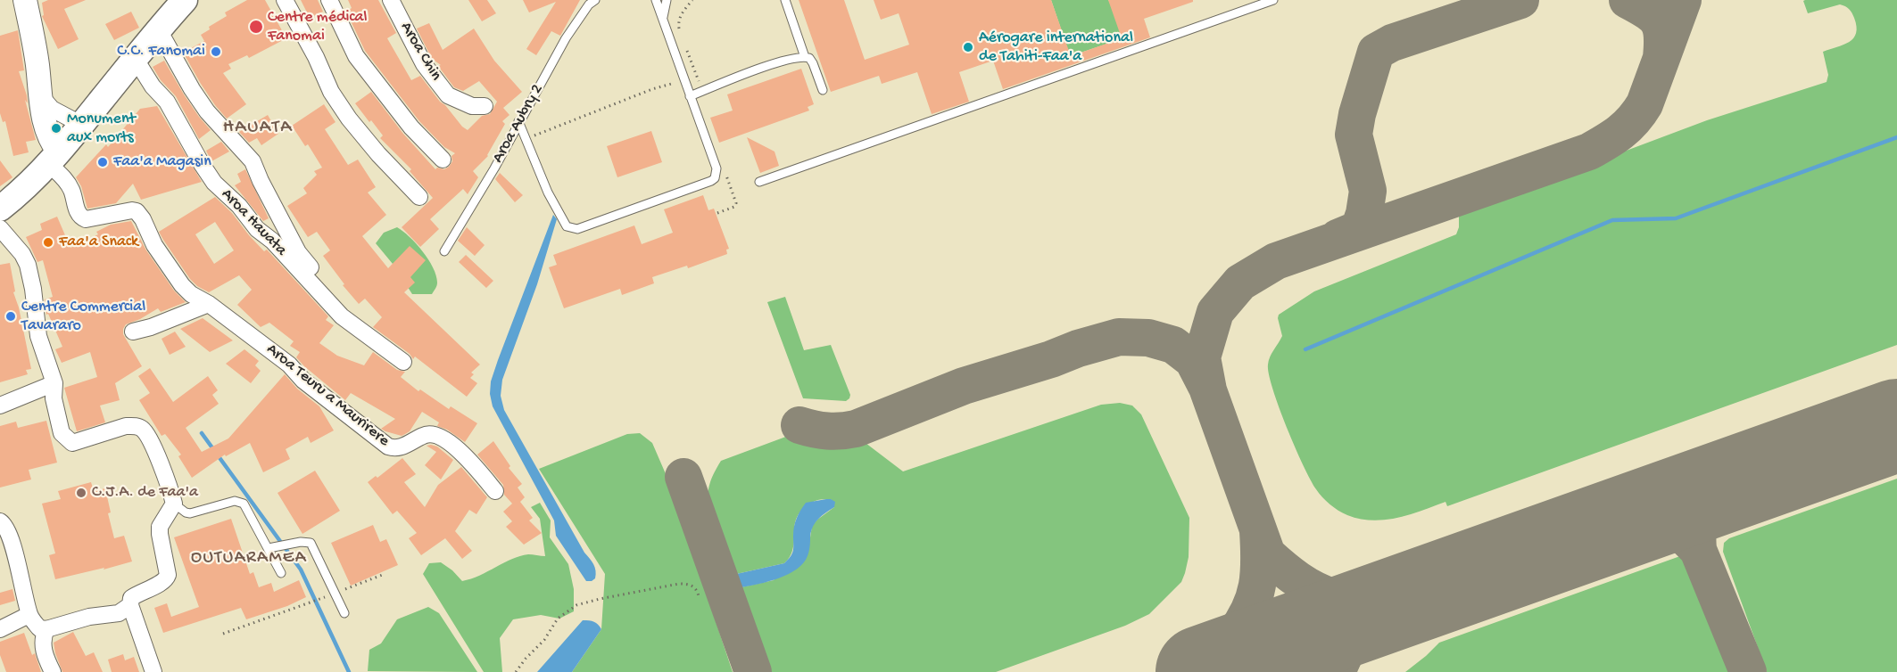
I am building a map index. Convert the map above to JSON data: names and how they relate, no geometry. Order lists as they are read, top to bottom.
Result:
{
  "streets": {
    "street": ["Aroa Chin", "Aroa Hauata", "Aroa Teuru a Maurirere"],
    "lane": ["Aroa Aubry 2"]
  },
  "districts": ["HAUATA", "OUTUARAMEA"],
  "places": [
    "Centre médical Fanomai",
    "Aérogare international de Tahiti-Faa'a",
    "C.C. Fanomai",
    "Monument aux morts",
    "Faa'a Magasin",
    "Faa'a Snack",
    "Centre Commercial Tavararo",
    "C.J.A. de Faa'a"
  ]
}
